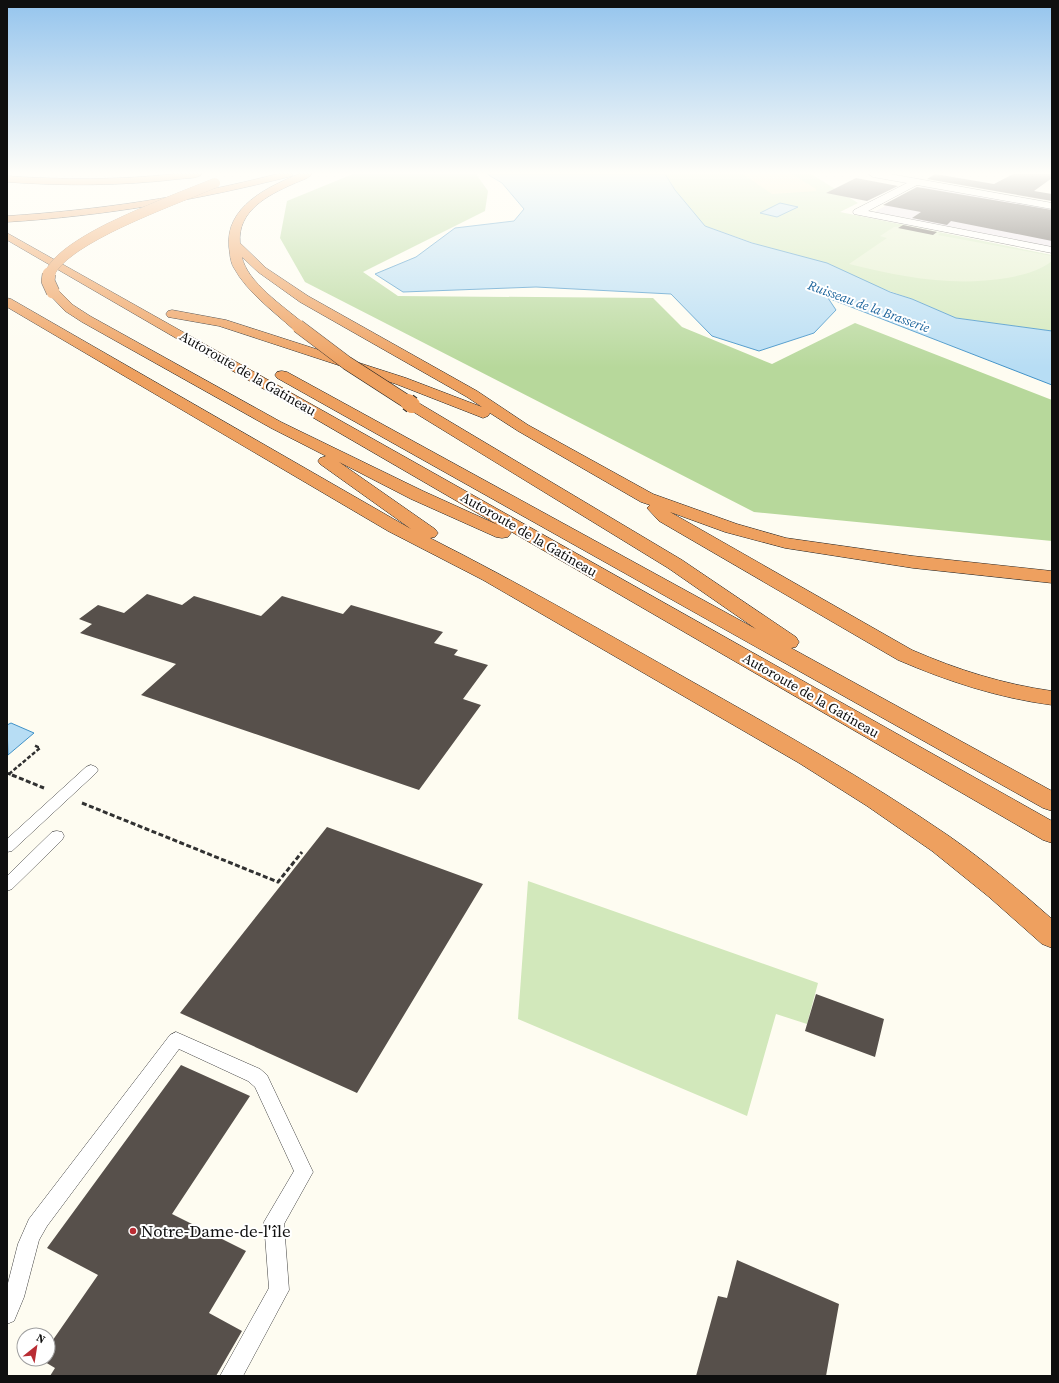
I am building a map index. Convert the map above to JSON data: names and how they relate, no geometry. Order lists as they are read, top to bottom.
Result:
{
  "streets": {
    "highway": ["Autoroute de la Gatineau"]
  },
  "water": ["Ruisseau de la Brasserie"],
  "places": ["Notre-Dame-de-l'île"],
  "north": "top right"
}
